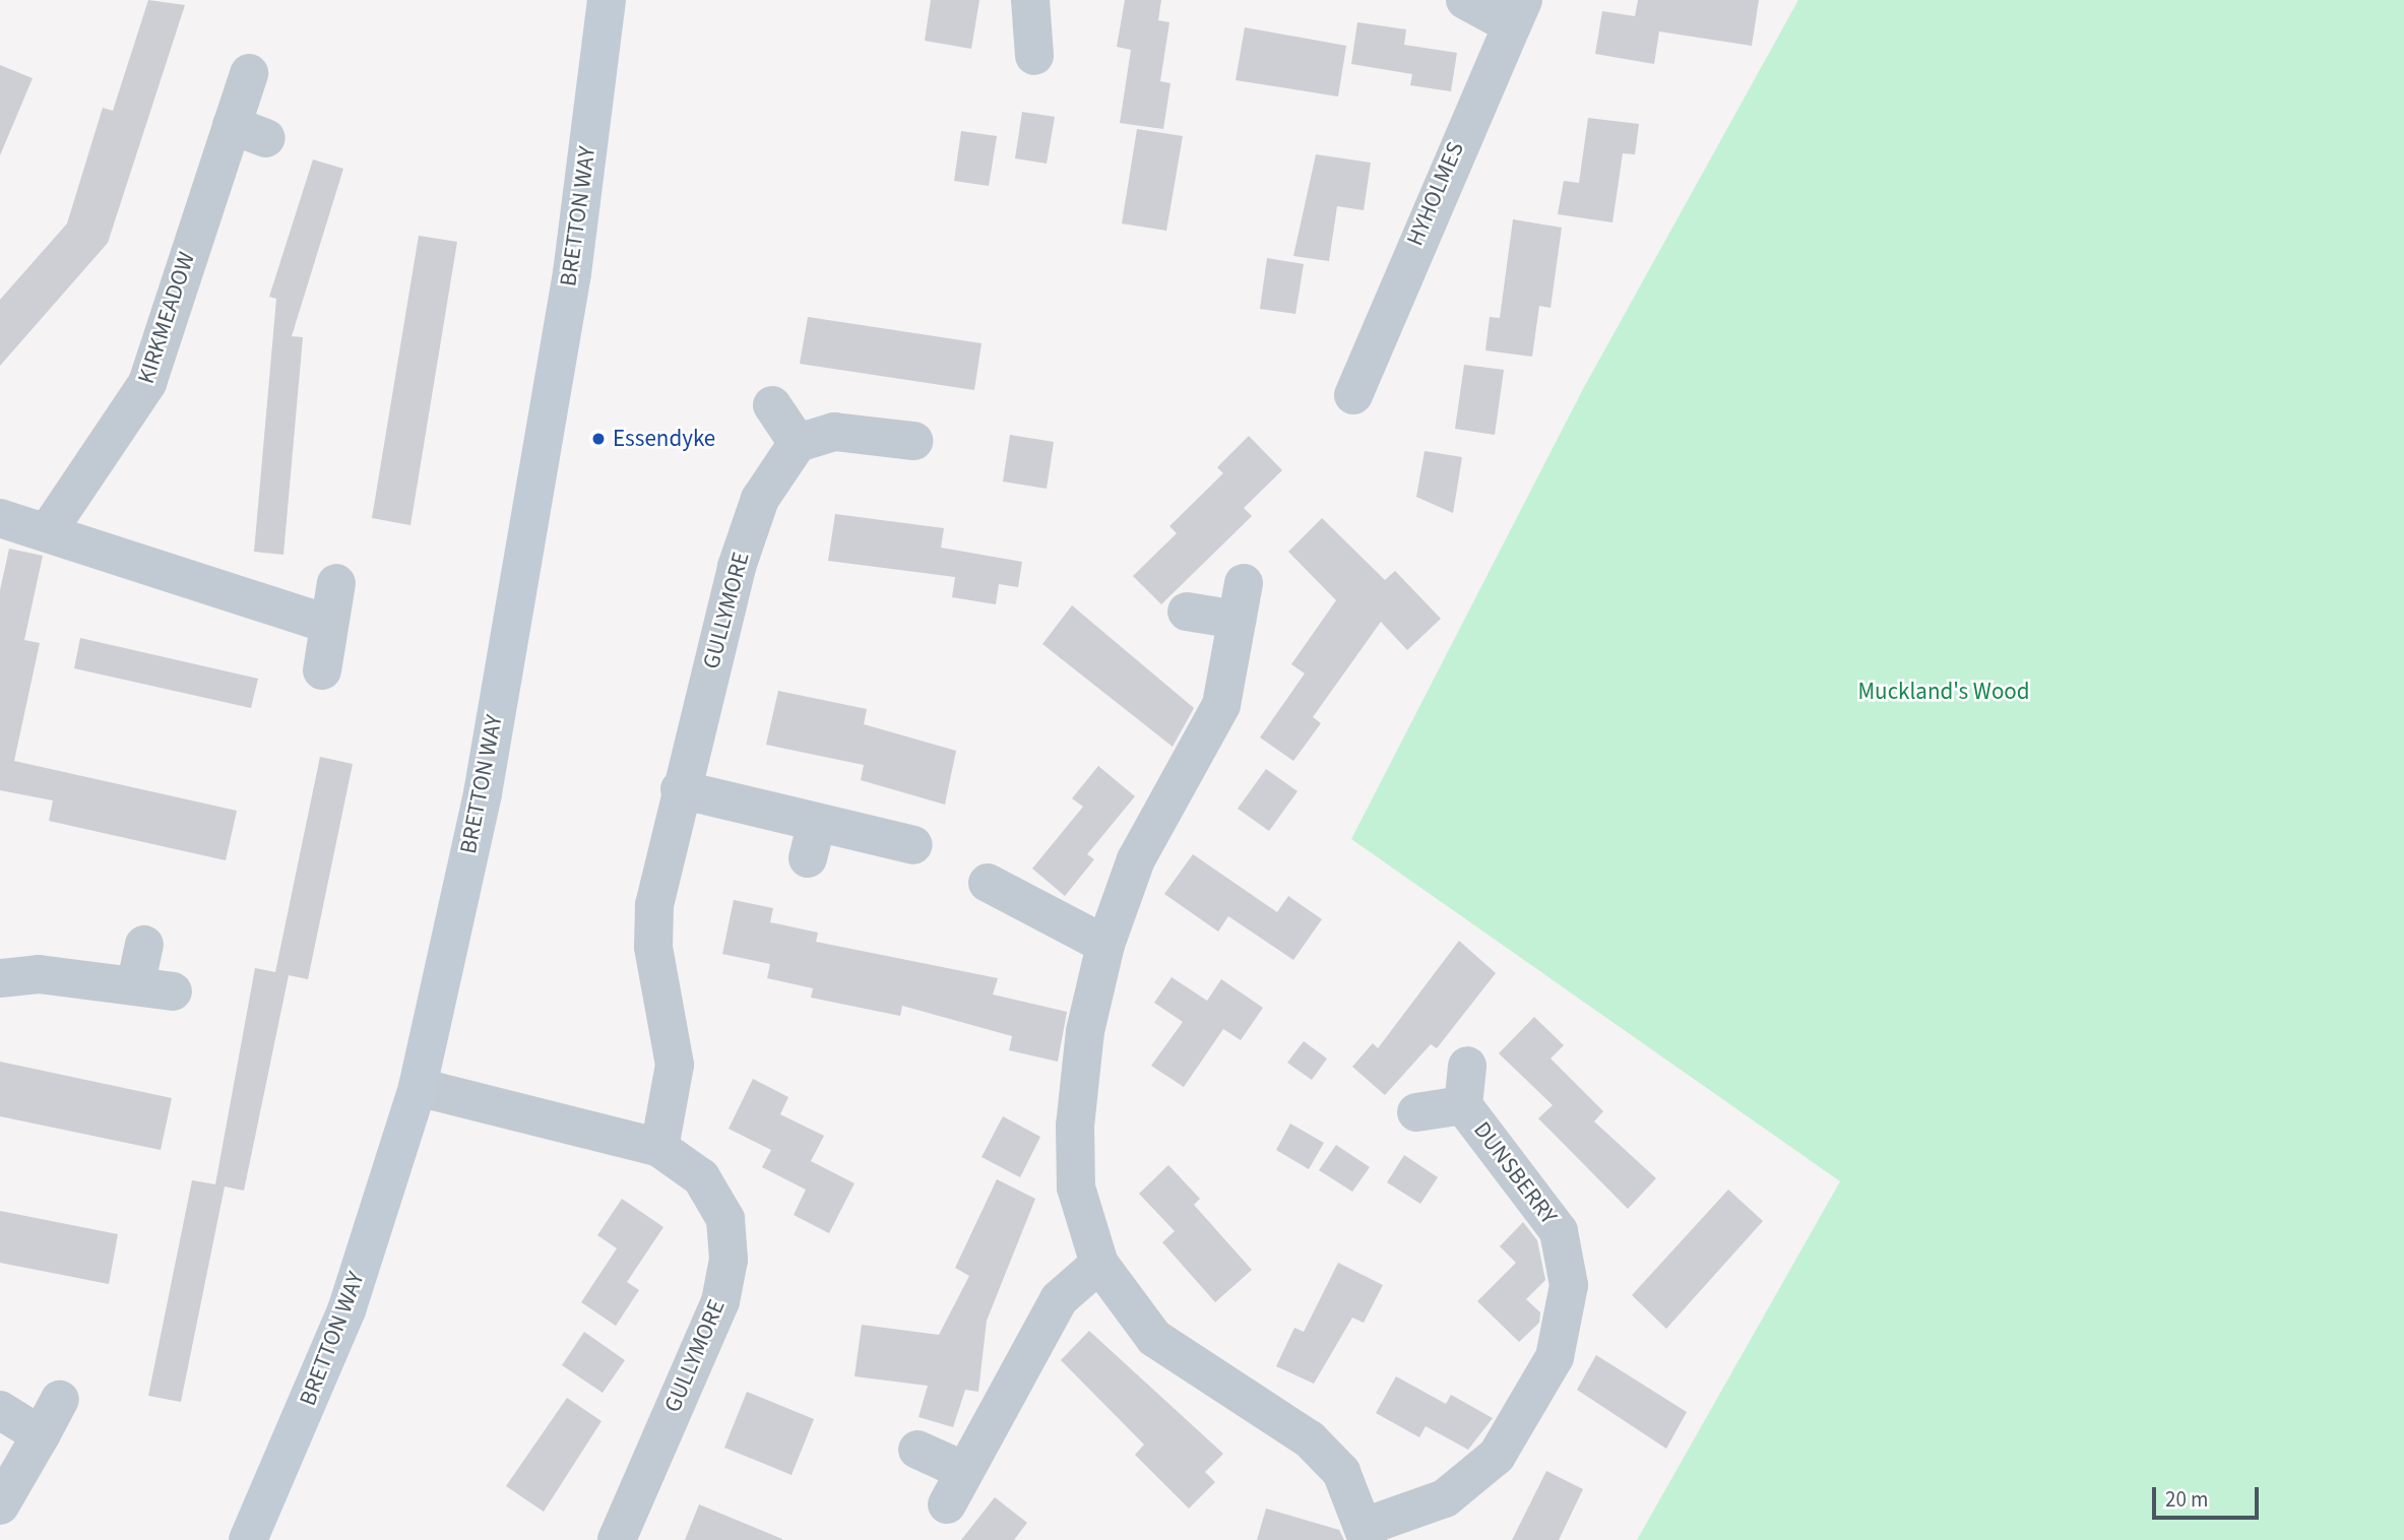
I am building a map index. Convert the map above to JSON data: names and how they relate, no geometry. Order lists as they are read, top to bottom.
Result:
{
  "streets": {
    "street": [
      "HYHOLMES",
      "BRETTON WAY",
      "KIRKMEADOW",
      "GULLYMORE",
      "DUNSBERRY"
    ]
  },
  "crossings": [
    ["BRETTON WAY", "GULLYMORE"]
  ],
  "parks": ["Muckland's Wood"],
  "places": ["Essendyke"],
  "scale_bar": "20 m"
}
